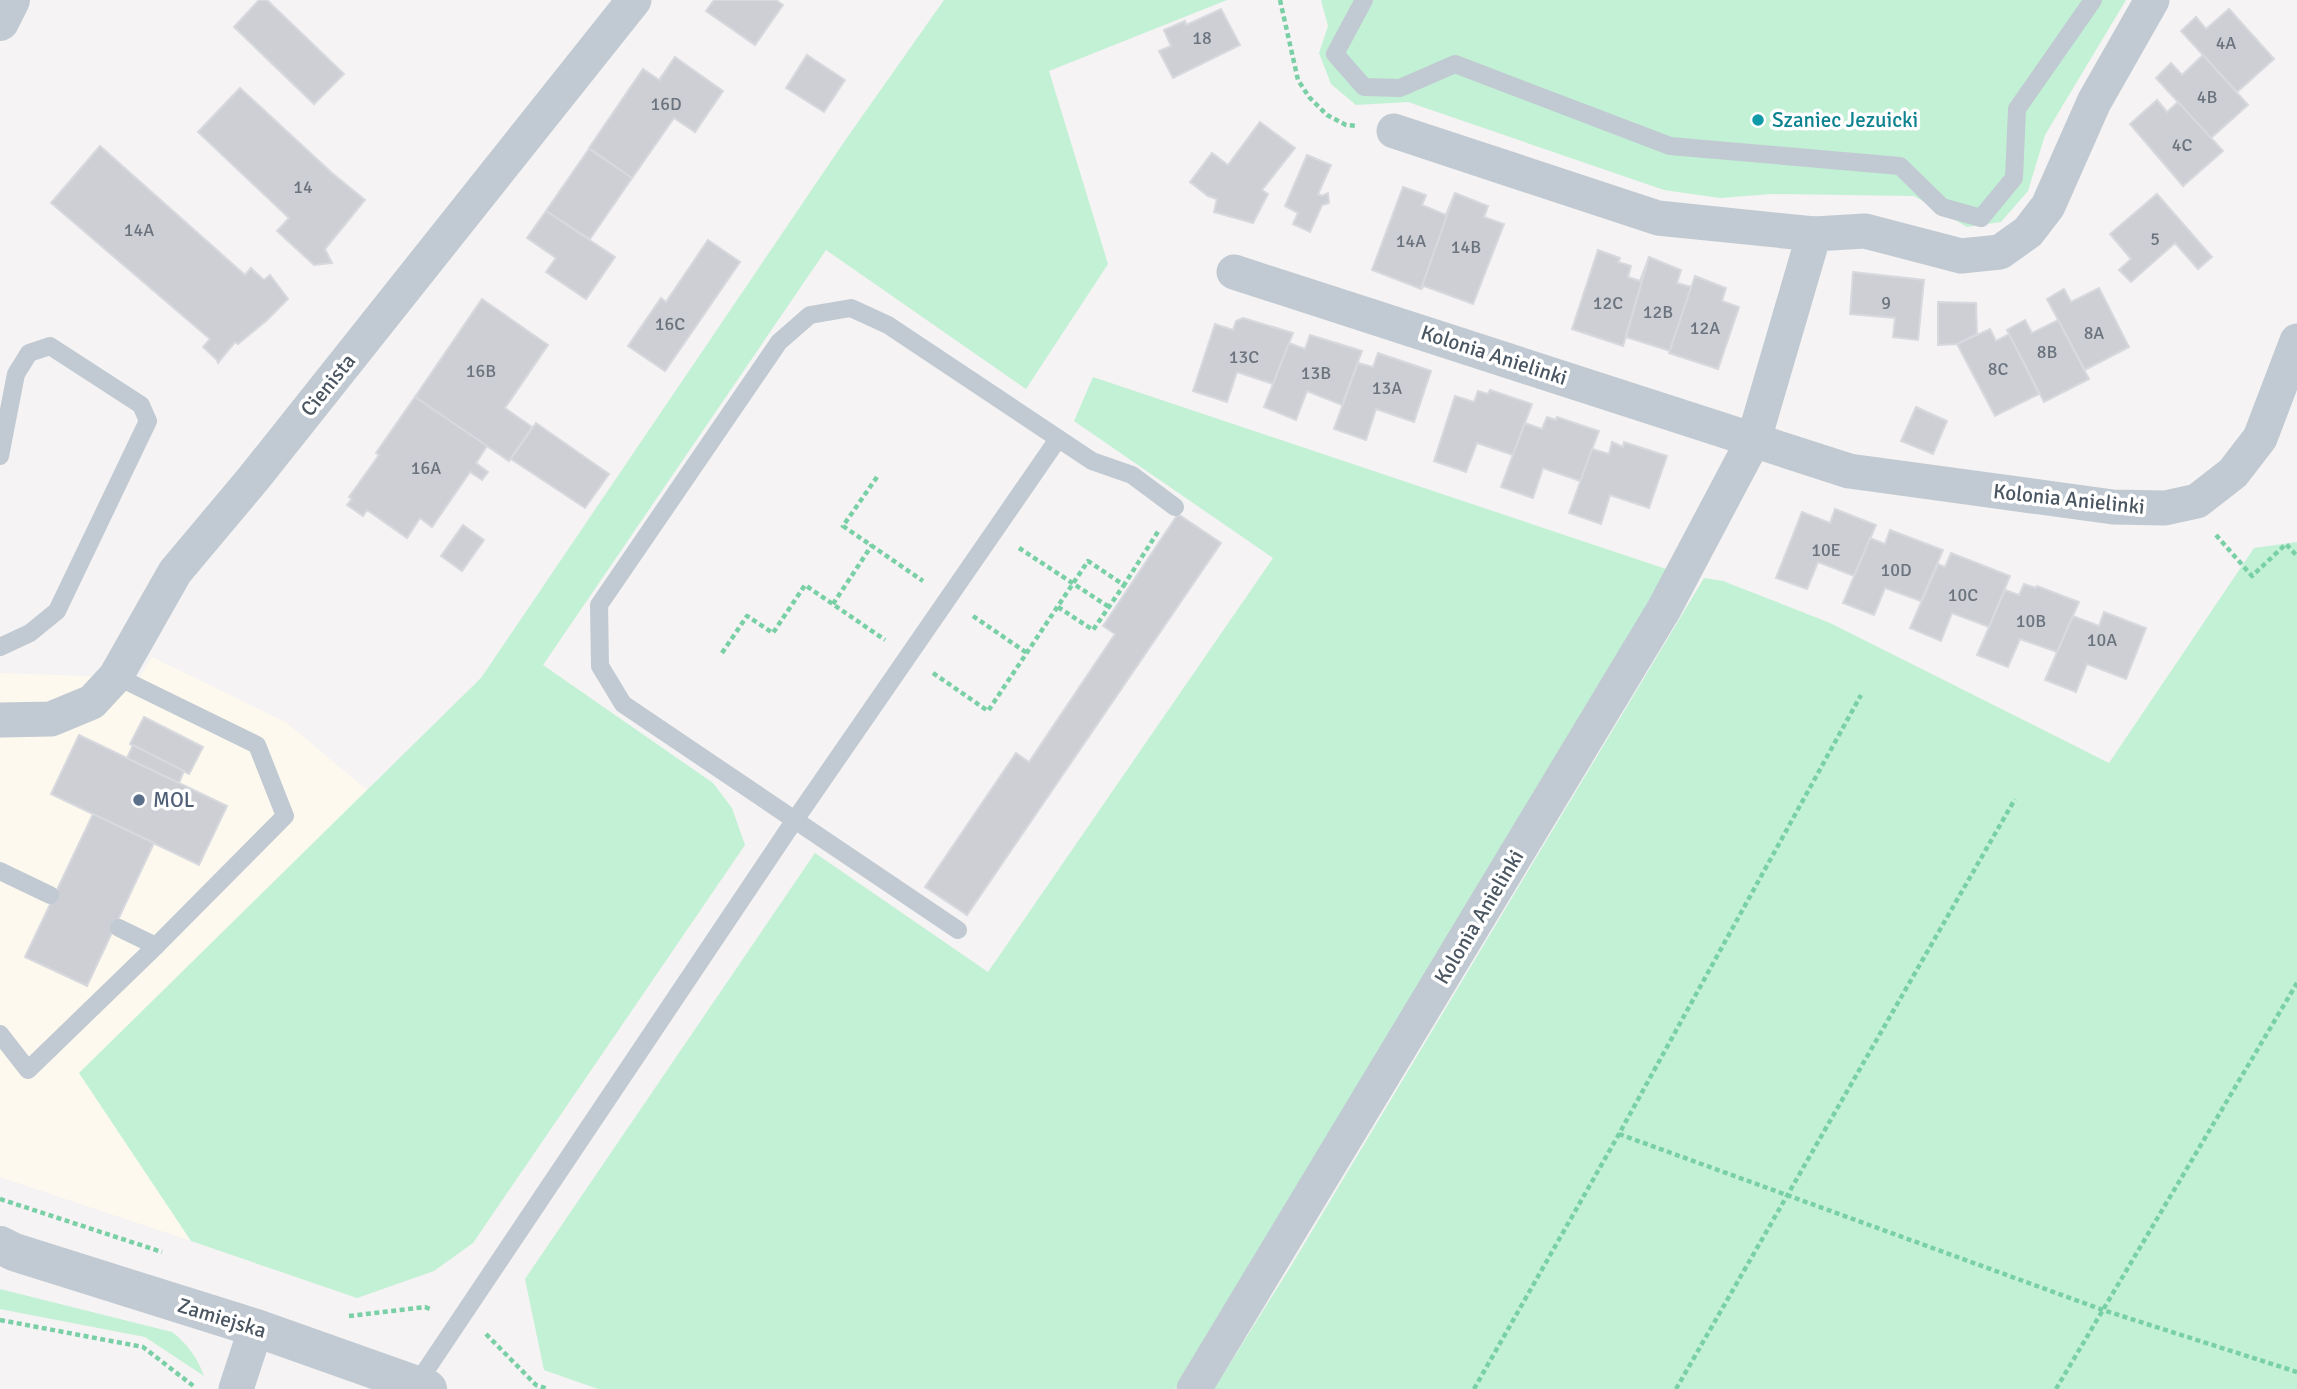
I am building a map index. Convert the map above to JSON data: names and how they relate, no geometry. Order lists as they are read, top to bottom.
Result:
{
  "streets": {
    "street": ["Kolonia Anielinki", "Cienista", "Zamiejska"]
  },
  "places": ["Szaniec Jezuicki", "MOL"],
  "house_numbers": [
    "18",
    "4A",
    "4B",
    "16D",
    "4C",
    "14",
    "14A",
    "5",
    "14A",
    "14B",
    "12C",
    "9",
    "12B",
    "16C",
    "12A",
    "8A",
    "8B",
    "13C",
    "8C",
    "16B",
    "13B",
    "13A",
    "16A",
    "10E",
    "10D",
    "10C",
    "10B",
    "10A"
  ]
}
